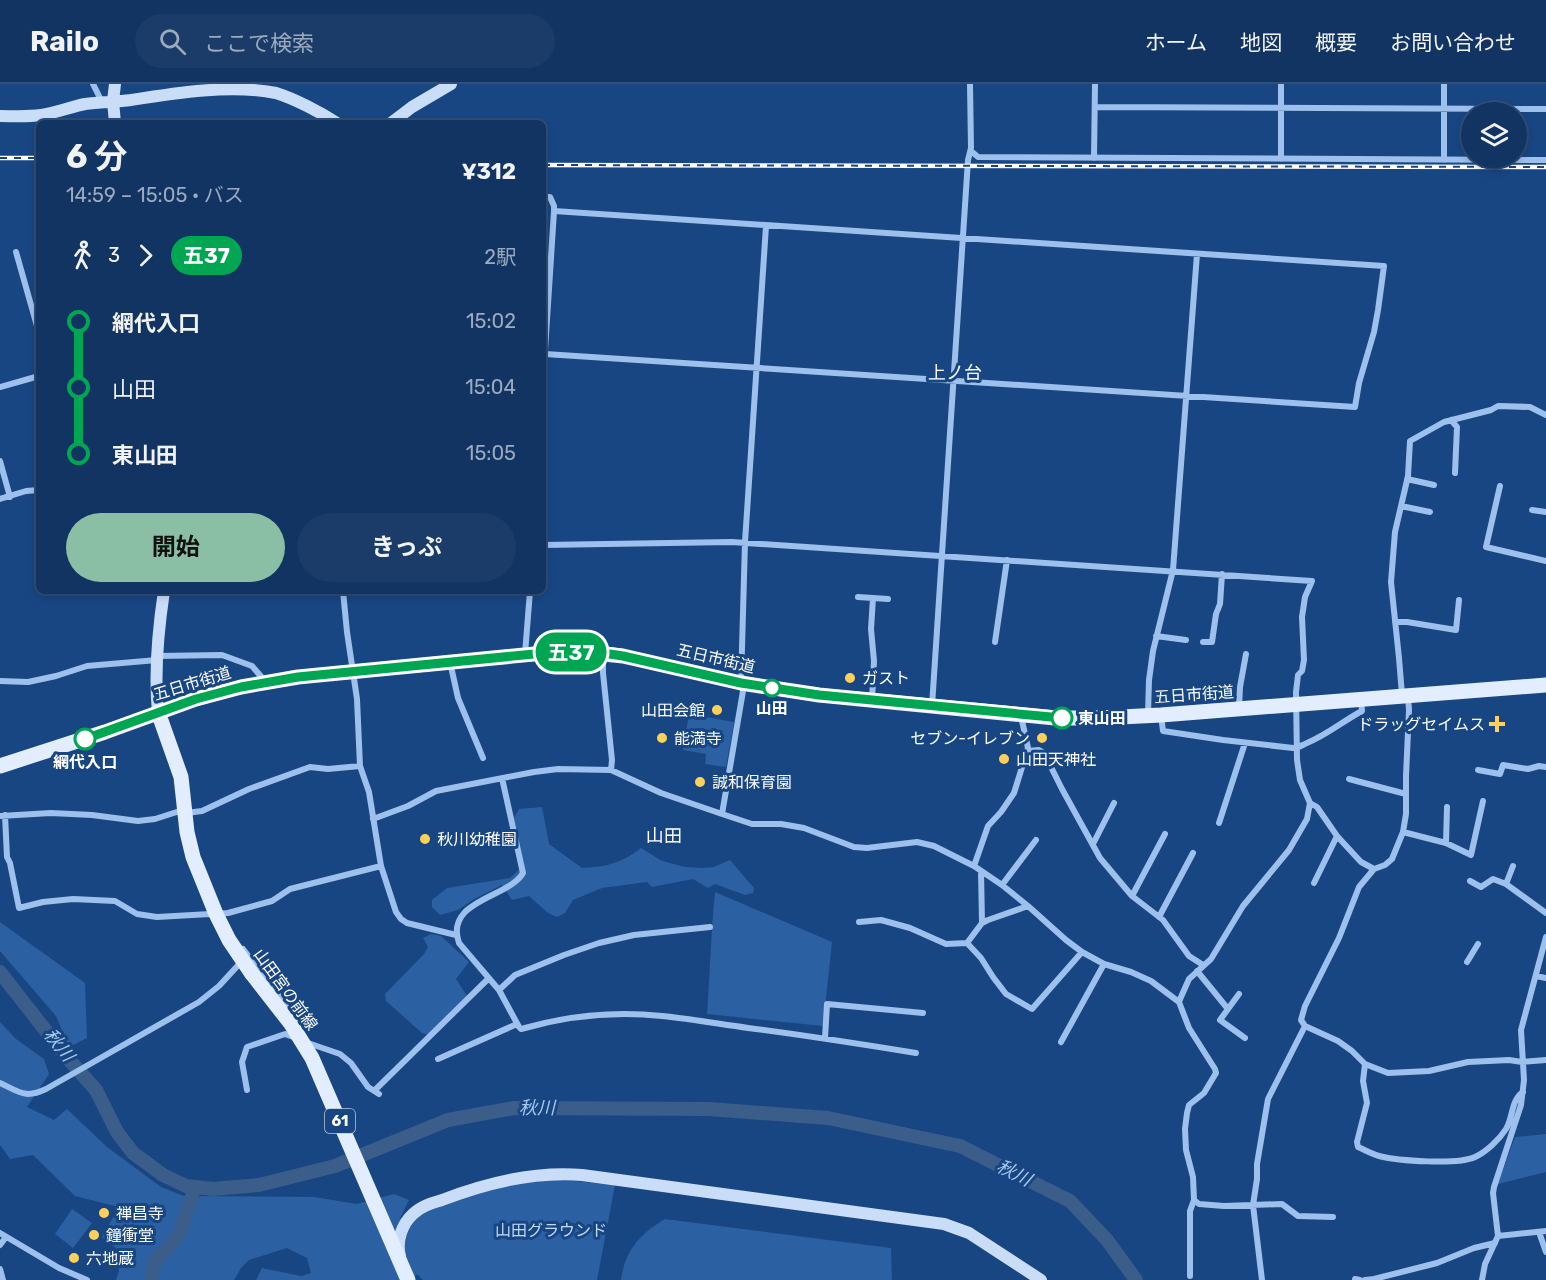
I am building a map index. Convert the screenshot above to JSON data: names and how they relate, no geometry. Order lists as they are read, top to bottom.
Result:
{
  "streets": {
    "main road": ["五日市街道", "山田宮の前線", "61"]
  },
  "crossings": [
    ["五日市街道", "山田宮の前線"]
  ],
  "districts": ["上ノ台", "山田"],
  "water": ["秋川"],
  "parks": ["山田グラウンド"],
  "places": {
    "other": [
      "ガスト",
      "山田",
      "山田会館",
      "東山田",
      "能満寺",
      "セブン-イレブン",
      "網代入口",
      "山田天神社",
      "誠和保育園",
      "秋川幼稚園",
      "禅昌寺",
      "鐘衝堂",
      "六地蔵"
    ],
    "health": ["ドラッグセイムス"]
  },
  "lines": ["bus line 五37"],
  "page": {
    "header": "Railo",
    "search": "ここで検索",
    "nav": [
      "ホーム",
      "地図",
      "概要",
      "お問い合わせ"
    ],
    "on_map": "五37",
    "heading": ["6 分", "14:59 – 15:05 · バス", "¥312"],
    "legs": ["3", "五37", "2駅"],
    "list": [
      {
        "name": "網代入口",
        "value": "15:02"
      },
      {
        "name": "山田",
        "value": "15:04"
      },
      {
        "name": "東山田",
        "value": "15:05"
      }
    ],
    "buttons": ["開始", "きっぷ"]
  }
}
